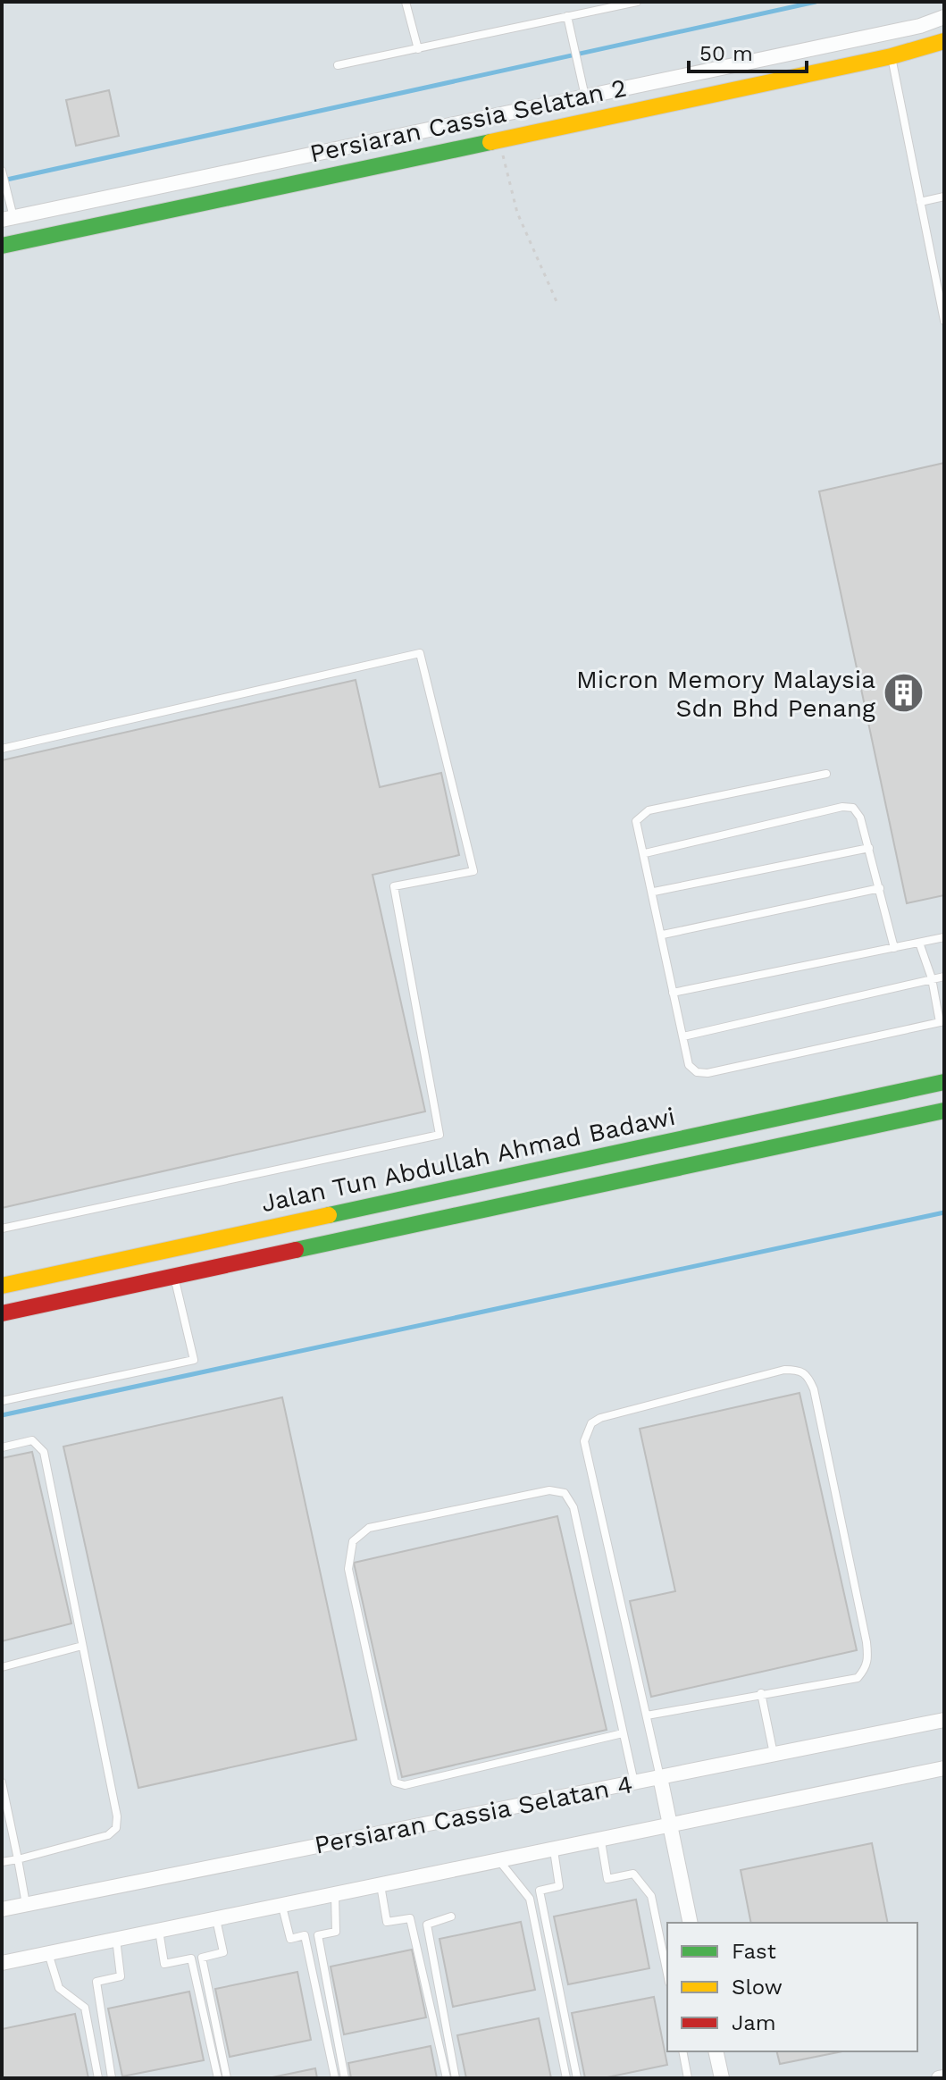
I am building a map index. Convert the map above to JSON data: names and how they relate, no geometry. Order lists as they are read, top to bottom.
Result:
{
  "streets": {
    "main road": ["Persiaran Cassia Selatan 2", "Jalan Tun Abdullah Ahmad Badawi"],
    "street": ["Persiaran Cassia Selatan 4"]
  },
  "places": {
    "building": ["Micron Memory Malaysia Sdn Bhd Penang"]
  },
  "legend": ["Fast", "Slow", "Jam"],
  "scale_bar": "50 m"
}
